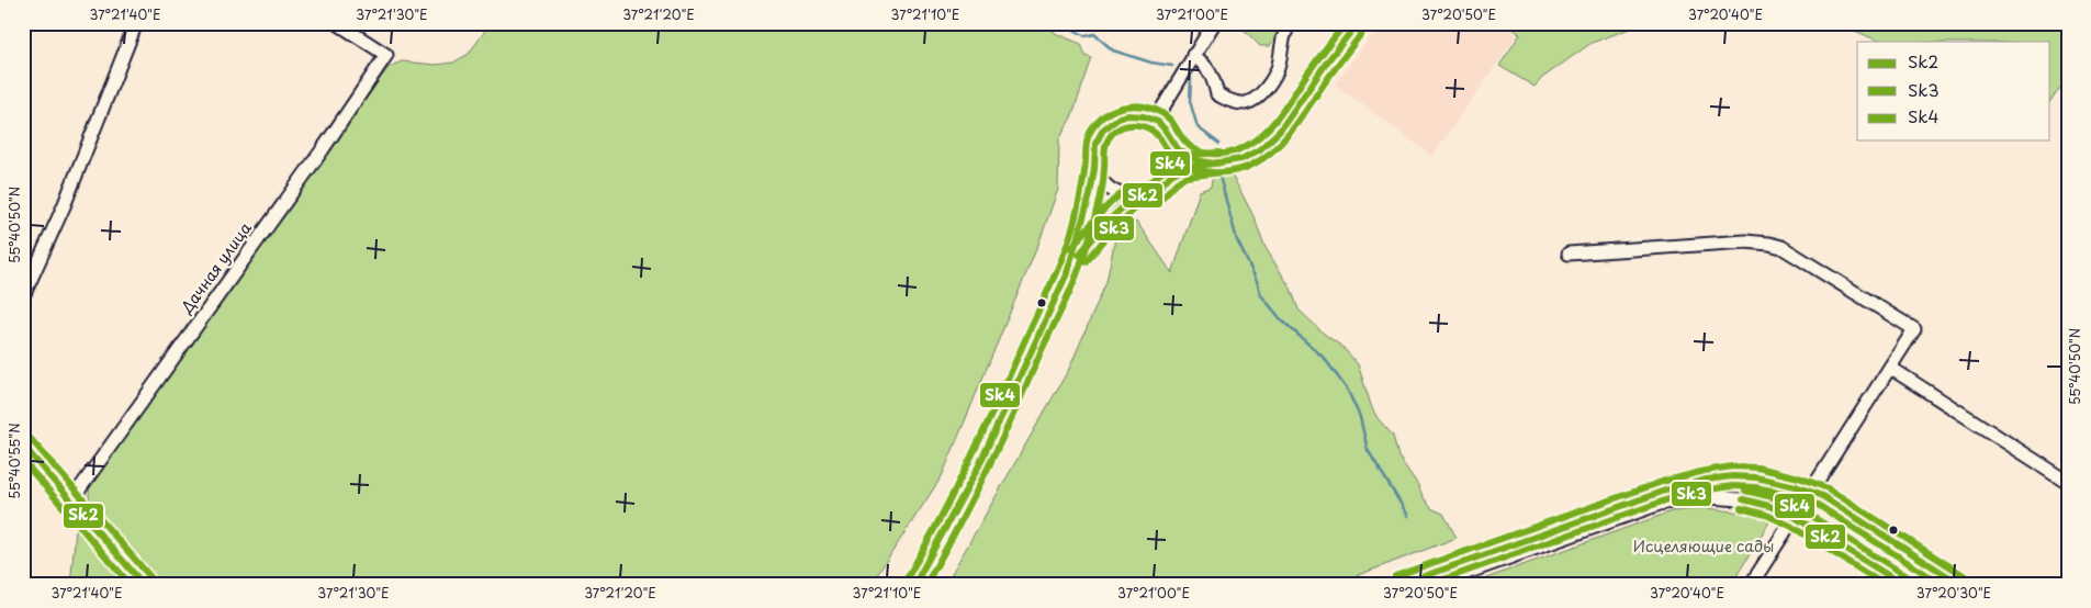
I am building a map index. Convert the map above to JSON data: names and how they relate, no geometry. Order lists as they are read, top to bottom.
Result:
{
  "streets": {
    "street": ["Дачная улица"]
  },
  "parks": ["Исцеляющие сады"],
  "lines": ["transit line Sk2", "transit line Sk4", "transit line Sk3"],
  "legend": ["Sk2", "Sk3", "Sk4"],
  "coordinates": [
    "37°21'40\"E",
    "37°21'30\"E",
    "37°21'20\"E",
    "37°21'10\"E",
    "37°21'00\"E",
    "37°20'50\"E",
    "37°20'40\"E",
    "55°40'50\"N",
    "55°40'55\"N",
    "37°20'30\"E"
  ]
}
